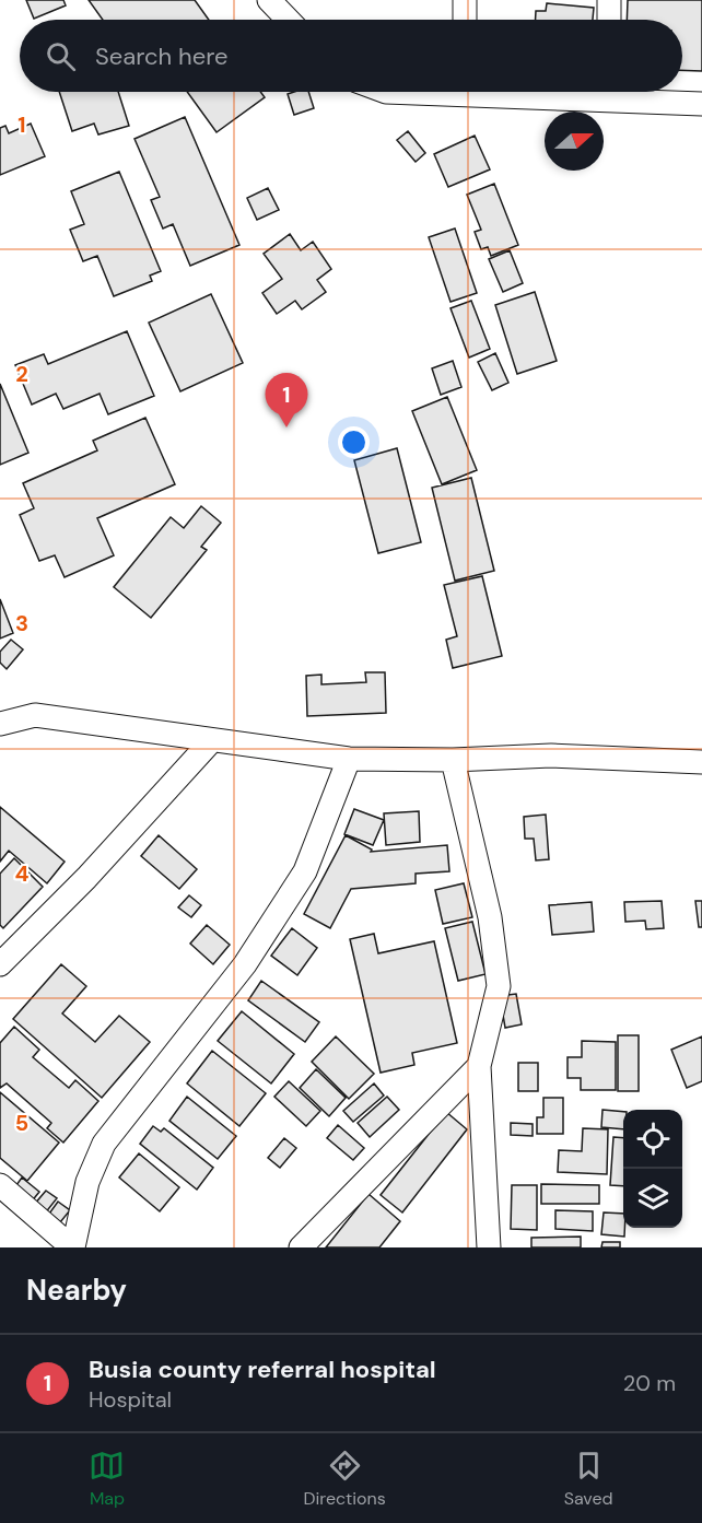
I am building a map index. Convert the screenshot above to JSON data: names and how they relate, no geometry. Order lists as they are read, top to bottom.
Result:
{
  "north": "right",
  "page": {
    "search": "Search here",
    "pins": "1",
    "heading": "Nearby",
    "list": [
      {
        "mark": "1",
        "name": "Busia county referral hospital",
        "note": "Hospital",
        "value": "20 m"
      }
    ],
    "nav": ["Map", "Directions", "Saved"]
  },
  "grid": {
    "rows": [
      "1",
      "2",
      "3",
      "4",
      "5"
    ]
  }
}
